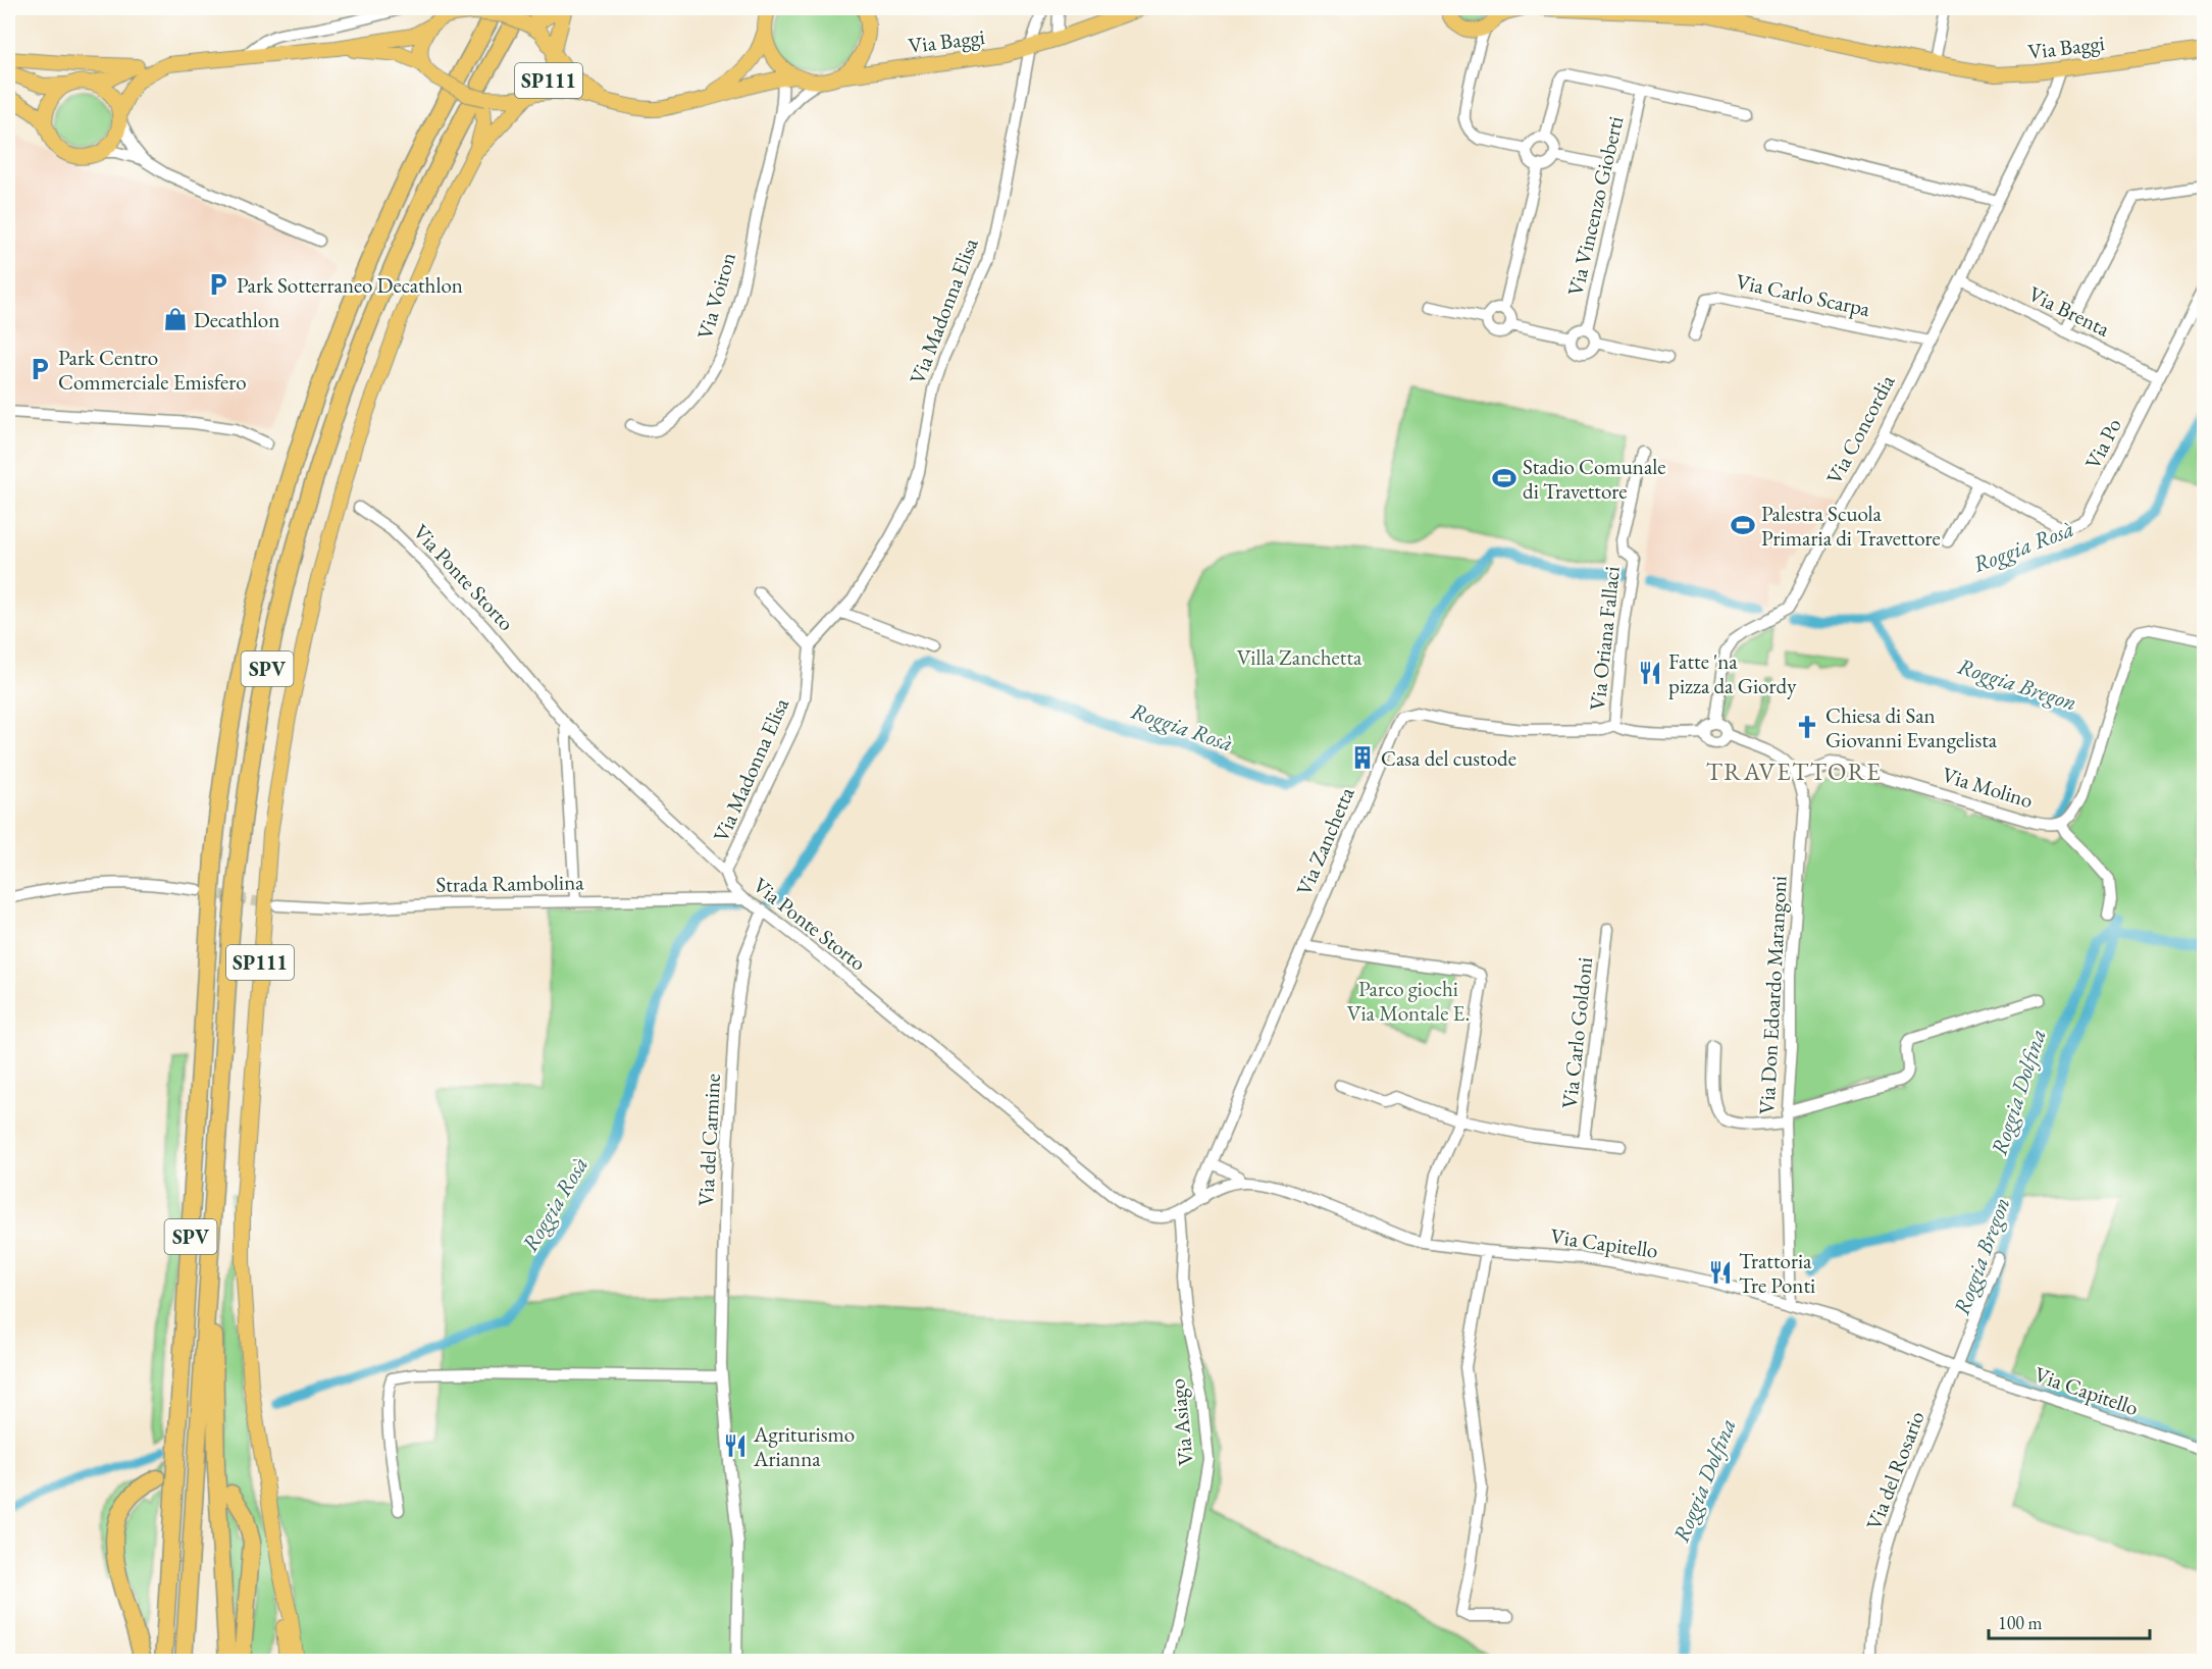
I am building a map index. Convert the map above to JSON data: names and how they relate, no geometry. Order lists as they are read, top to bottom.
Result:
{
  "streets": {
    "highway": ["SPV"],
    "main road": ["Via Baggi", "SP111"],
    "street": [
      "Via Vincenzo Gioberti",
      "Via Carlo Scarpa",
      "Via Voiron",
      "Via Madonna Elisa",
      "Via Brenta",
      "Via Concordia",
      "Via Po",
      "Via Ponte Storto",
      "Via Oriana Fallaci",
      "Via Molino",
      "Via Zanchetta",
      "Strada Rambolina",
      "Via Don Edoardo Marangoni",
      "Via Carlo Goldoni",
      "Via del Carmine",
      "Via Capitello",
      "Via Asiago",
      "Via del Rosario"
    ]
  },
  "crossings": [
    ["Via Baggi", "SP111"],
    ["Via Baggi", "Via Voiron"],
    ["Via Baggi", "Via Madonna Elisa"],
    ["Via Baggi", "Via Concordia"],
    ["SP111", "SPV"],
    ["Via Carlo Scarpa", "Via Concordia"],
    ["Via Madonna Elisa", "Via Ponte Storto"],
    ["Via Brenta", "Via Concordia"],
    ["Via Brenta", "Via Po"],
    ["Via Concordia", "Via Po"],
    ["Via Concordia", "Via Zanchetta"],
    ["Via Ponte Storto", "Via Zanchetta"],
    ["Via Ponte Storto", "Strada Rambolina"],
    ["Via Ponte Storto", "Via del Carmine"],
    ["Via Ponte Storto", "Via Capitello"],
    ["Via Ponte Storto", "Via Asiago"],
    ["Via Oriana Fallaci", "Via Zanchetta"],
    ["Via Molino", "Via Don Edoardo Marangoni"],
    ["Via Zanchetta", "Via Capitello"],
    ["Via Don Edoardo Marangoni", "Via Capitello"],
    ["Via Capitello", "Via del Rosario"]
  ],
  "districts": ["TRAVETTORE"],
  "water": ["Roggia Rosà", "Roggia Bregon", "Roggia Dolfina"],
  "parks": ["Villa Zanchetta", "Parco giochi Via Montale E."],
  "places": {
    "parking": ["Park Sotterraneo Decathlon", "Park Centro Commerciale Emisfero"],
    "shop": ["Decathlon"],
    "sports": ["Stadio Comunale di Travettore", "Palestra Scuola Primaria di Travettore"],
    "restaurant": ["Fatte 'na pizza da Giordy", "Trattoria Tre Ponti", "Agriturismo Arianna"],
    "church": ["Chiesa di San Giovanni Evangelista"],
    "building": ["Casa del custode"]
  },
  "scale_bar": "100 m"
}
